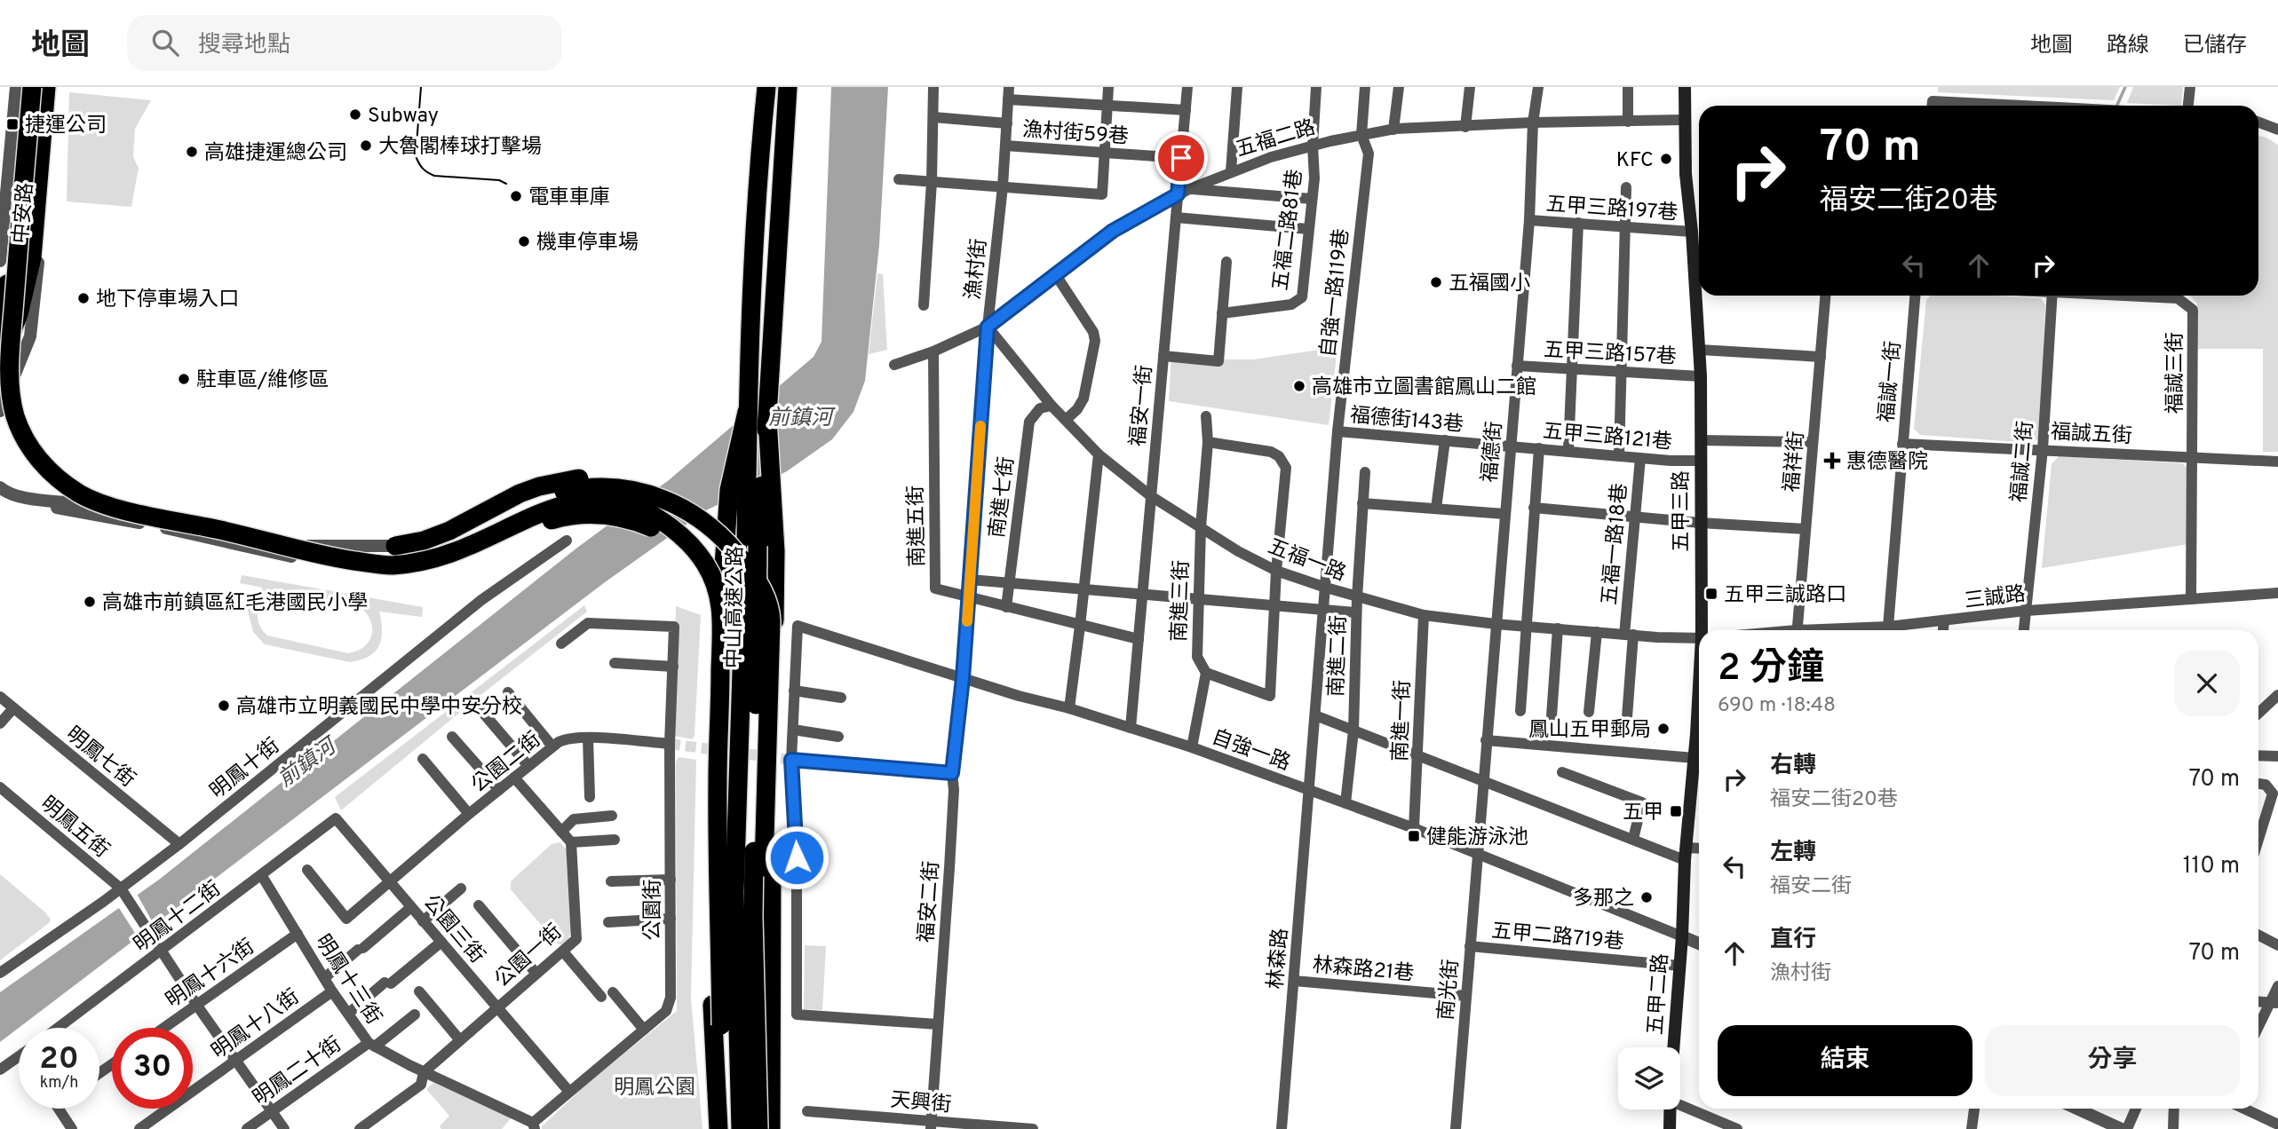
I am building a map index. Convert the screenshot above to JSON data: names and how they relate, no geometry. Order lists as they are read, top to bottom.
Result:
{
  "streets": {
    "highway": ["中山高速公路"],
    "main road": ["五甲三路", "五甲二路"],
    "street": [
      "漁村街59巷",
      "五福二路",
      "五甲三路197巷",
      "中安路",
      "五福二路81巷",
      "漁村街",
      "自強一路119巷",
      "五甲三路157巷",
      "福誠三街",
      "福誠一街",
      "福安一街",
      "福德街143巷",
      "福誠五街",
      "五甲三路121巷",
      "福德街",
      "福祥街",
      "福誠二街",
      "南進七街",
      "南進五街",
      "五福一路18巷",
      "五福一路",
      "三誠路",
      "南進三街",
      "南進二街",
      "南進一街",
      "自強一路",
      "明鳳七街",
      "公園二街",
      "明鳳十街",
      "明鳳五街",
      "福安二街",
      "公園街",
      "明鳳十二街",
      "公園三街",
      "五甲二路719巷",
      "公園一街",
      "林森路",
      "林森路21巷",
      "明鳳十六街",
      "明鳳十三街",
      "南光街",
      "明鳳十八街",
      "明鳳二十街",
      "天興街"
    ]
  },
  "crossings": [
    ["漁村街59巷", "漁村街"],
    ["漁村街59巷", "福安一街"],
    ["五福二路", "五福二路81巷"],
    ["五福二路", "漁村街"],
    ["五福二路", "自強一路119巷"],
    ["五福二路", "福安一街"],
    ["五福二路", "福德街"],
    ["五福二路", "五甲三路"],
    ["五福二路", "南進五街"],
    ["五福二路", "五福一路"],
    ["五甲三路197巷", "福德街"],
    ["五甲三路197巷", "五甲三路"],
    ["漁村街", "南進五街"],
    ["漁村街", "五福一路"],
    ["漁村街", "自強一路"],
    ["漁村街", "福安二街"],
    ["自強一路119巷", "福德街143巷"],
    ["自強一路119巷", "五福一路"],
    ["自強一路119巷", "自強一路"],
    ["自強一路119巷", "林森路"],
    ["五甲三路157巷", "福德街"],
    ["五甲三路157巷", "五甲三路"],
    ["福誠三街", "福誠五街"],
    ["福誠三街", "三誠路"],
    ["福誠一街", "福誠五街"],
    ["福誠一街", "三誠路"],
    ["福安一街", "南進五街"],
    ["福安一街", "五福一路"],
    ["福安一街", "自強一路"],
    ["福德街143巷", "五甲三路121巷"],
    ["福德街143巷", "福德街"],
    ["福誠五街", "福誠二街"],
    ["五甲三路121巷", "福德街"],
    ["五甲三路121巷", "五甲三路"],
    ["五甲三路121巷", "五福一路18巷"],
    ["福德街", "五福一路"],
    ["福德街", "自強一路"],
    ["福德街", "南光街"],
    ["福誠二街", "三誠路"],
    ["南進七街", "南進五街"],
    ["南進七街", "五福一路"],
    ["五甲三路", "自強一路"],
    ["五甲三路", "五甲二路"],
    ["五福一路18巷", "五福一路"],
    ["五福一路", "南進三街"],
    ["五福一路", "南進二街"],
    ["五福一路", "南進一街"],
    ["南進三街", "自強一路"],
    ["南進二街", "自強一路"],
    ["南進一街", "自強一路"],
    ["自強一路", "福安二街"],
    ["自強一路", "林森路"],
    ["自強一路", "南光街"],
    ["自強一路", "五甲二路"],
    ["明鳳七街", "明鳳十街"],
    ["公園二街", "公園街"],
    ["公園二街", "公園三街"],
    ["明鳳十街", "明鳳五街"],
    ["明鳳五街", "明鳳十二街"],
    ["明鳳五街", "明鳳十六街"],
    ["明鳳五街", "明鳳十八街"],
    ["明鳳五街", "明鳳二十街"],
    ["福安二街", "天興街"],
    ["公園街", "公園三街"],
    ["公園街", "明鳳十三街"],
    ["明鳳十二街", "公園三街"],
    ["明鳳十二街", "明鳳十三街"],
    ["公園三街", "公園一街"],
    ["五甲二路719巷", "南光街"],
    ["五甲二路719巷", "五甲二路"],
    ["公園一街", "明鳳十三街"],
    ["林森路", "林森路21巷"],
    ["林森路21巷", "南光街"],
    ["明鳳十六街", "明鳳十三街"],
    ["明鳳十三街", "明鳳十八街"],
    ["明鳳十三街", "明鳳二十街"]
  ],
  "water": ["前鎮河"],
  "parks": ["明鳳公園"],
  "places": {
    "other": [
      "Subway",
      "大魯閣棒球打擊場",
      "高雄捷運總公司",
      "KFC",
      "電車車庫",
      "機車停車場",
      "五福國小",
      "地下停車場入口",
      "駐車區/維修區",
      "高雄市立圖書館鳳山二館",
      "高雄市前鎮區紅毛港國民小學",
      "高雄市立明義國民中學中安分校",
      "鳳山五甲郵局",
      "多那之"
    ],
    "transit": [
      "捷運公司",
      "五甲三誠路口",
      "五甲",
      "健能游泳池"
    ],
    "health": ["惠德醫院"]
  },
  "page": {
    "header": "地圖",
    "search": "搜尋地點",
    "nav": ["地圖", "路線", "已儲存"],
    "turn": ["70 m", "福安二街20巷"],
    "heading": ["2 分鐘", "690 m · 18:48"],
    "list": [
      {
        "name": "右轉",
        "note": "福安二街20巷",
        "value": "70 m"
      },
      {
        "name": "左轉",
        "note": "福安二街",
        "value": "110 m"
      },
      {
        "name": "直行",
        "note": "漁村街",
        "value": "70 m"
      }
    ],
    "buttons": ["結束", "分享"],
    "speed": "20 km/h",
    "limit": "30"
  }
}
